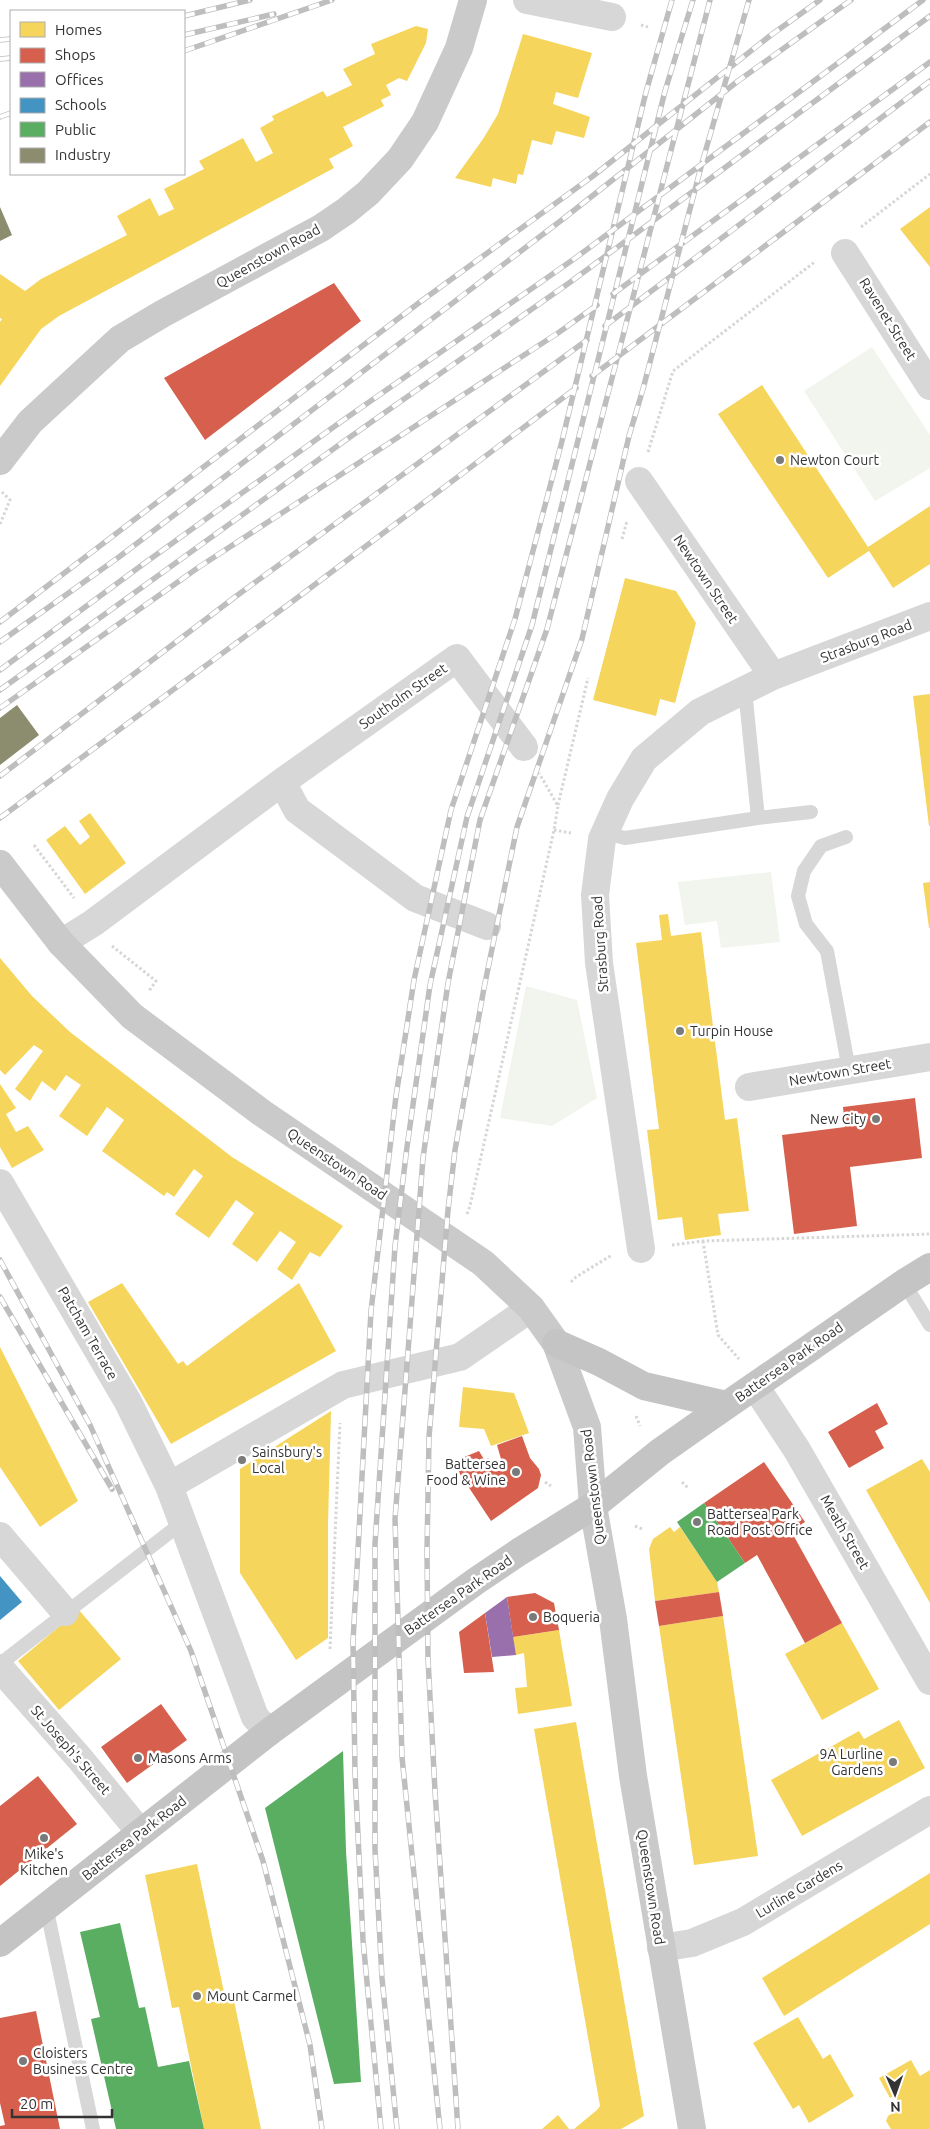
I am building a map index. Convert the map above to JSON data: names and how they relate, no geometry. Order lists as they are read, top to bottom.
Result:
{
  "streets": {
    "highway": ["Battersea Park Road"],
    "main road": ["Queenstown Road"],
    "street": [
      "Ravenet Street",
      "Newtown Street",
      "Strasburg Road",
      "Southolm Street",
      "Patcham Terrace",
      "Meath Street",
      "St Joseph's Street",
      "Lurline Gardens"
    ]
  },
  "crossings": [
    ["Queenstown Road", "Southolm Street"],
    ["Queenstown Road", "Battersea Park Road"],
    ["Queenstown Road", "Lurline Gardens"],
    ["Newtown Street", "Strasburg Road"],
    ["Patcham Terrace", "Battersea Park Road"],
    ["Battersea Park Road", "Meath Street"],
    ["Battersea Park Road", "St Joseph's Street"]
  ],
  "places": [
    "Newton Court",
    "Turpin House",
    "New City",
    "Sainsbury's Local",
    "Battersea Food & Wine",
    "Battersea Park Road Post Office",
    "Boqueria",
    "Masons Arms",
    "9A Lurline Gardens",
    "Mike's Kitchen",
    "Mount Carmel",
    "Cloisters Business Centre"
  ],
  "legend": [
    "Homes",
    "Shops",
    "Offices",
    "Schools",
    "Public",
    "Industry"
  ],
  "scale_bar": "20 m",
  "north": "bottom"
}
